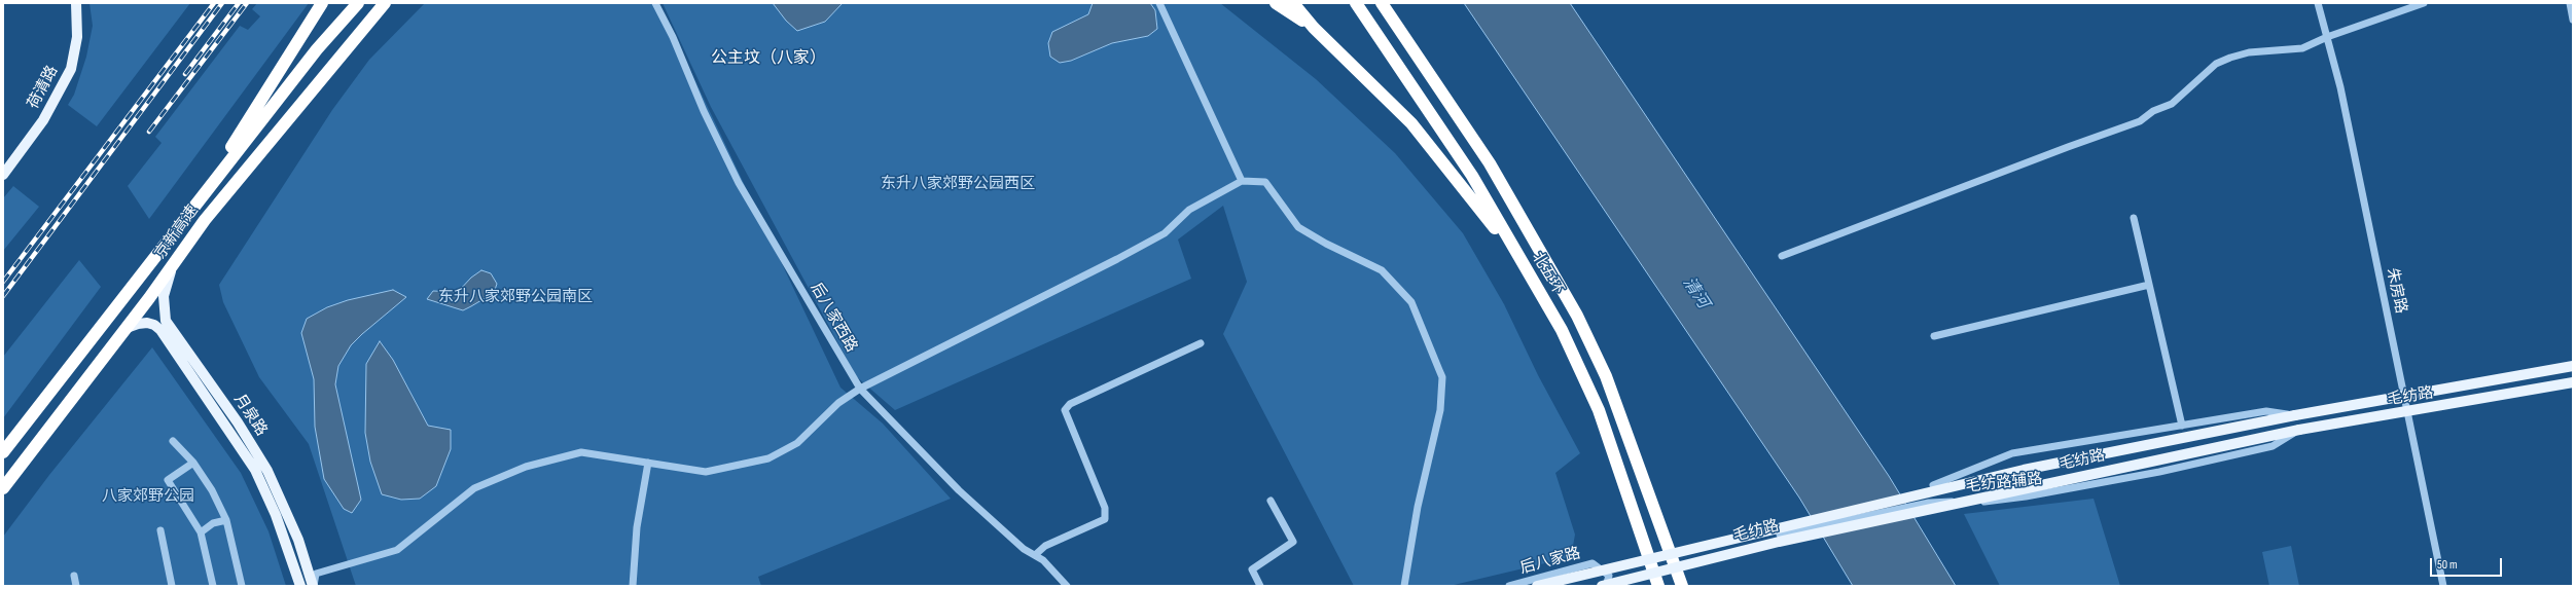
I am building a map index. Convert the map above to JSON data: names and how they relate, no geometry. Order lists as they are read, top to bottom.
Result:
{
  "streets": {
    "highway": ["京新高速", "北五环"],
    "main road": ["荷清路", "毛纺路", "月泉路"],
    "street": [
      "朱房路",
      "后八家西路",
      "毛纺路辅路",
      "后八家路"
    ]
  },
  "crossings": [
    ["京新高速", "月泉路"],
    ["朱房路", "毛纺路"],
    ["毛纺路", "毛纺路辅路"]
  ],
  "districts": ["公主坟（八家）"],
  "water": ["清河"],
  "parks": ["东升八家郊野公园西区", "东升八家郊野公园南区", "八家郊野公园"],
  "scale_bar": "50 m"
}
